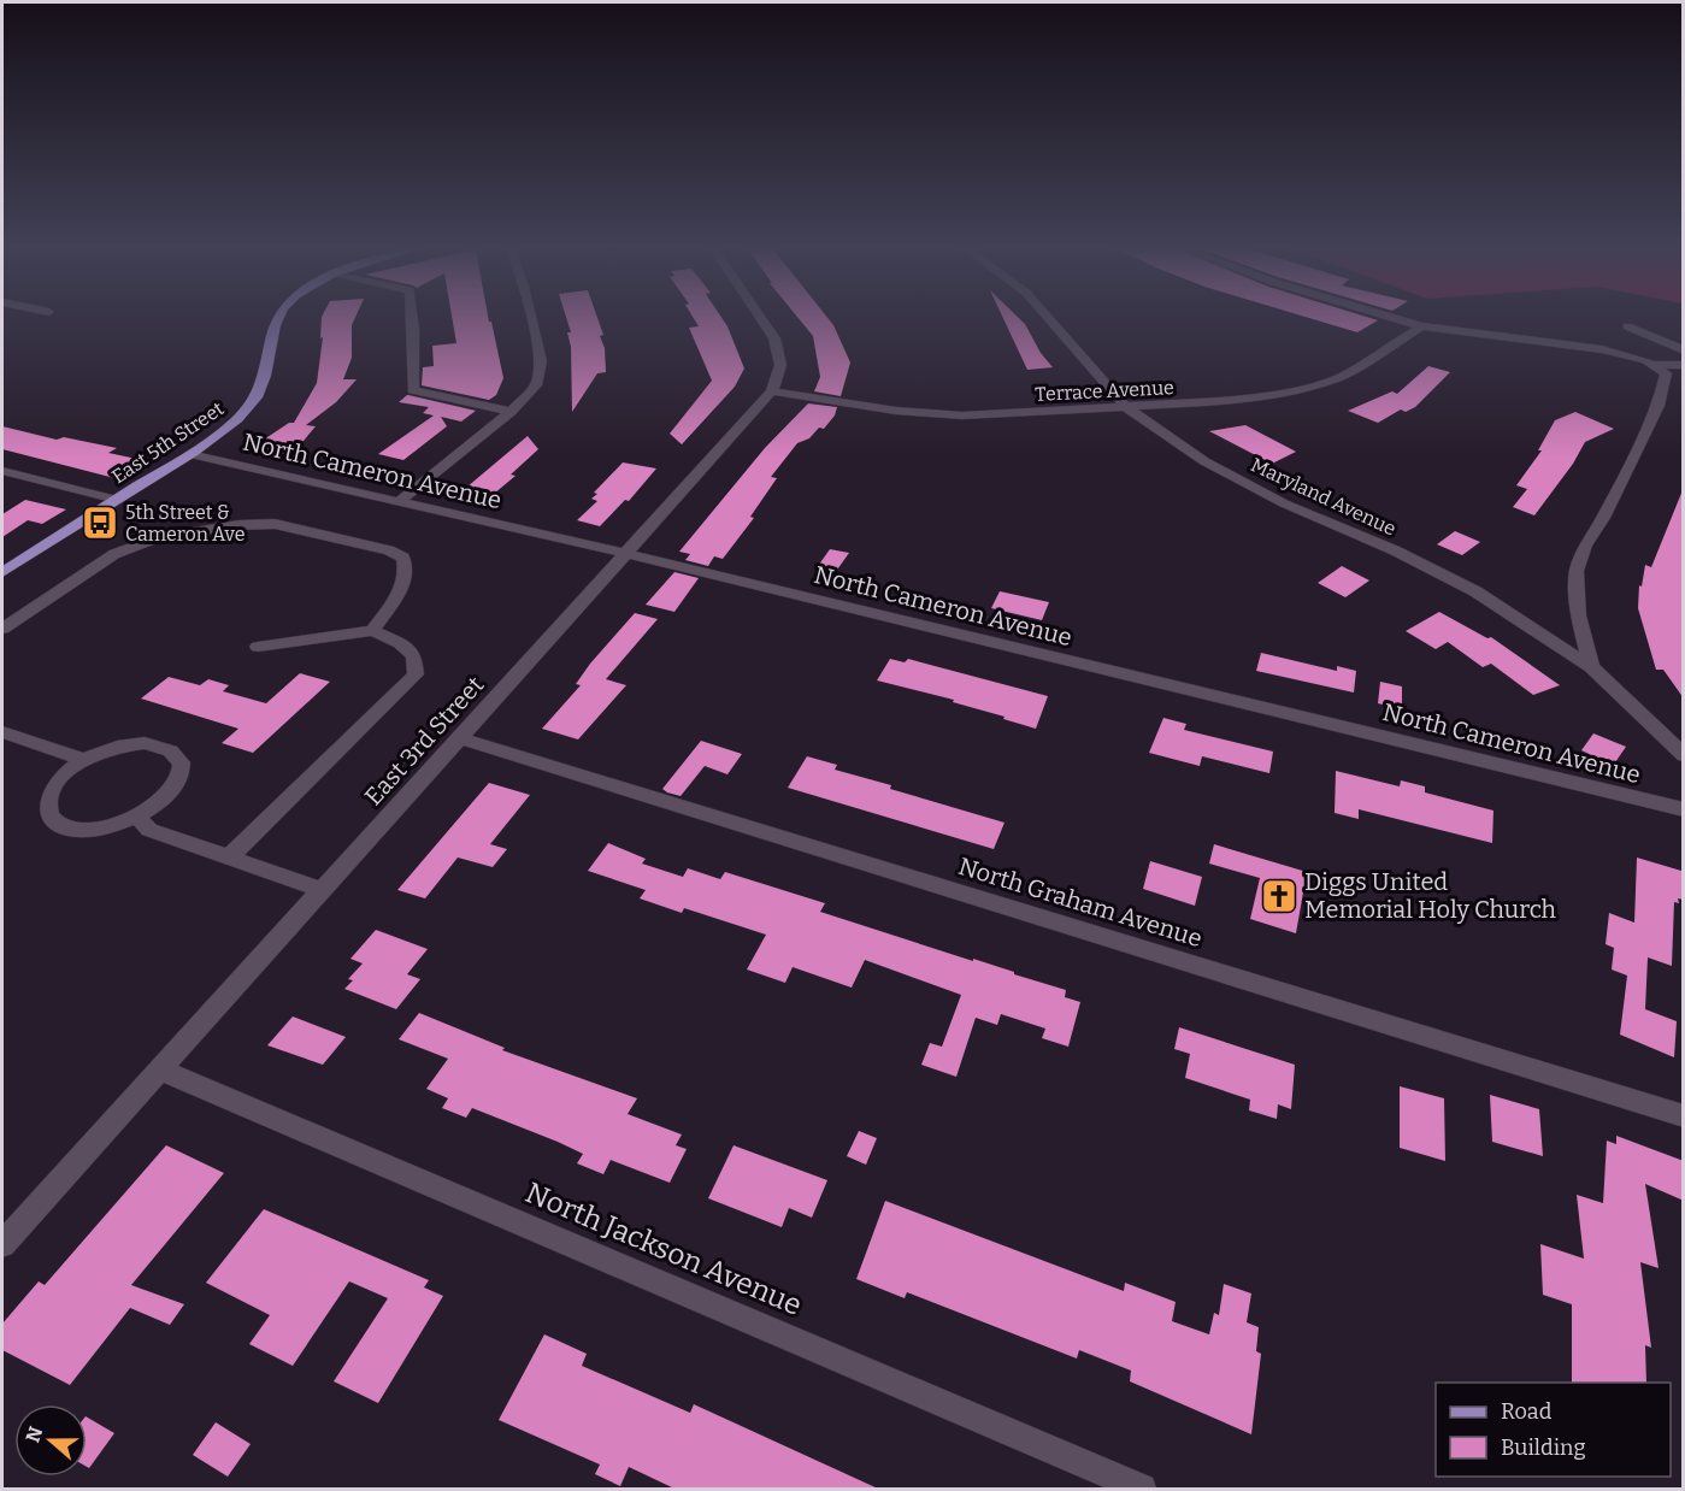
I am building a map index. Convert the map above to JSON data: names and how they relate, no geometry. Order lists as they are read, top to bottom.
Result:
{
  "streets": {
    "main road": ["East 5th Street"],
    "street": [
      "Terrace Avenue",
      "North Cameron Avenue",
      "Maryland Avenue",
      "East 3rd Street",
      "North Graham Avenue",
      "North Jackson Avenue"
    ]
  },
  "crossings": [
    ["Terrace Avenue", "Maryland Avenue"],
    ["Terrace Avenue", "East 3rd Street"],
    ["East 5th Street", "North Cameron Avenue"],
    ["North Cameron Avenue", "East 3rd Street"],
    ["East 3rd Street", "North Graham Avenue"],
    ["East 3rd Street", "North Jackson Avenue"]
  ],
  "places": {
    "bus stop": ["5th Street & Cameron Ave"],
    "church": ["Diggs United Memorial Holy Church"]
  },
  "legend": ["Road", "Building"],
  "north": "left"
}
